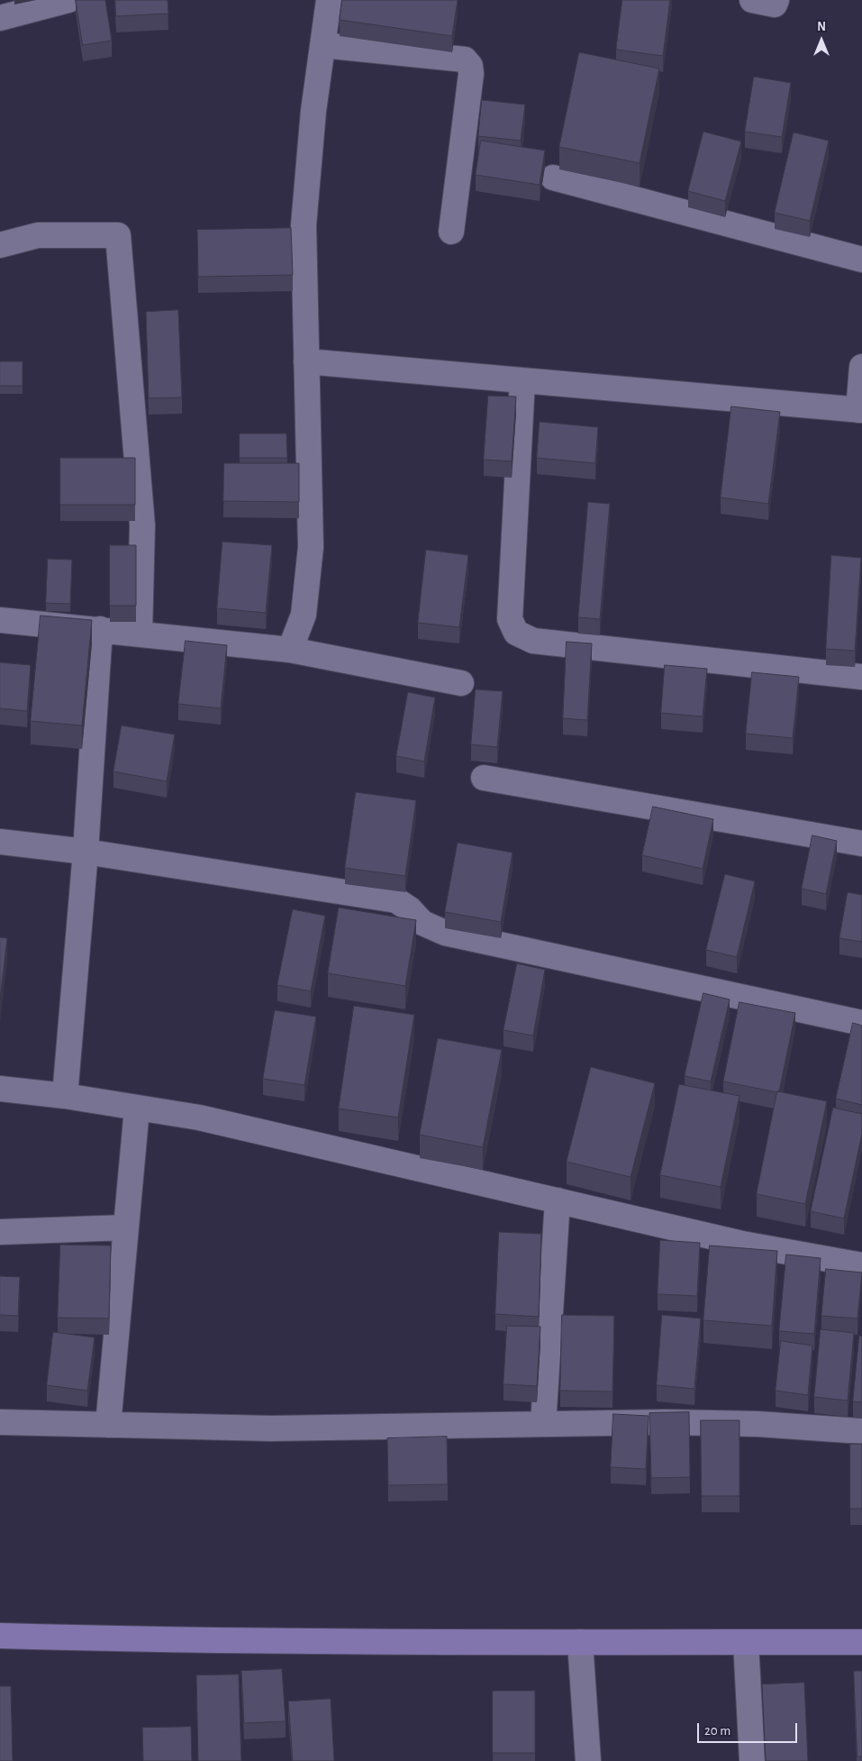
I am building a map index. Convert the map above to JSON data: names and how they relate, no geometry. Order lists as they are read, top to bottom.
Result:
{
  "scale_bar": "20 m",
  "north": "top"
}
